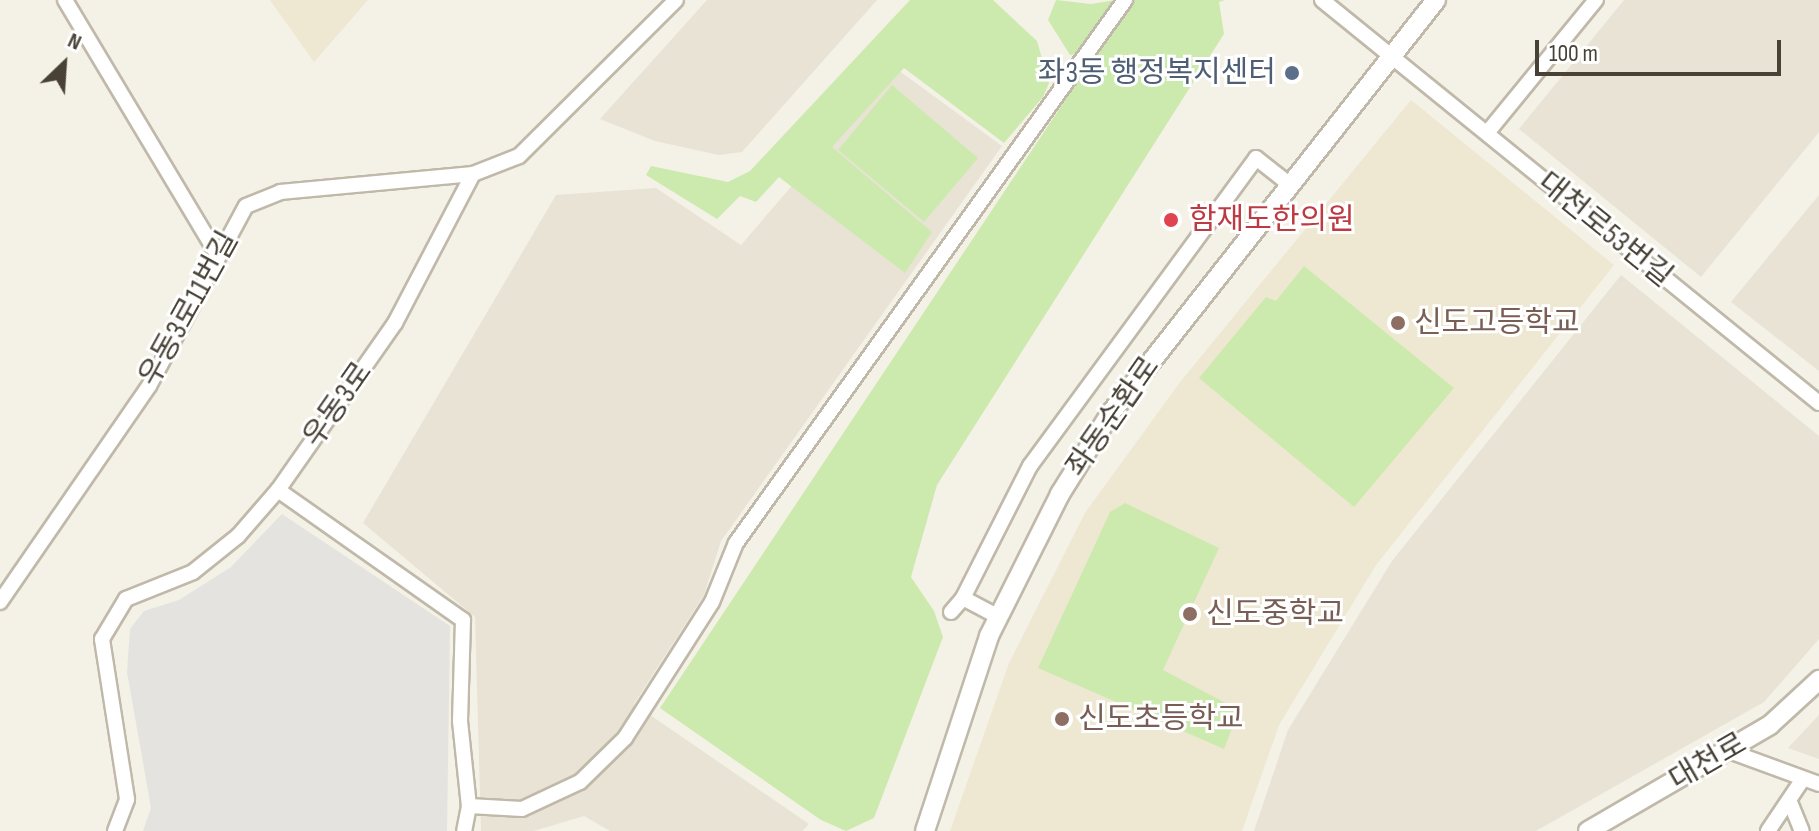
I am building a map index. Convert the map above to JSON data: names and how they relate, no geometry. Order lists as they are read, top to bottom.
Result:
{
  "streets": {
    "street": [
      "대천로53번길",
      "우동3로11번길",
      "우동3로",
      "좌동순환로",
      "대천로"
    ]
  },
  "crossings": [
    ["대천로53번길", "좌동순환로"],
    ["우동3로11번길", "우동3로"]
  ],
  "places": [
    "좌3동 행정복지센터",
    "함재도한의원",
    "신도고등학교",
    "신도중학교",
    "신도초등학교"
  ],
  "scale_bar": "100 m",
  "north": "top right"
}
